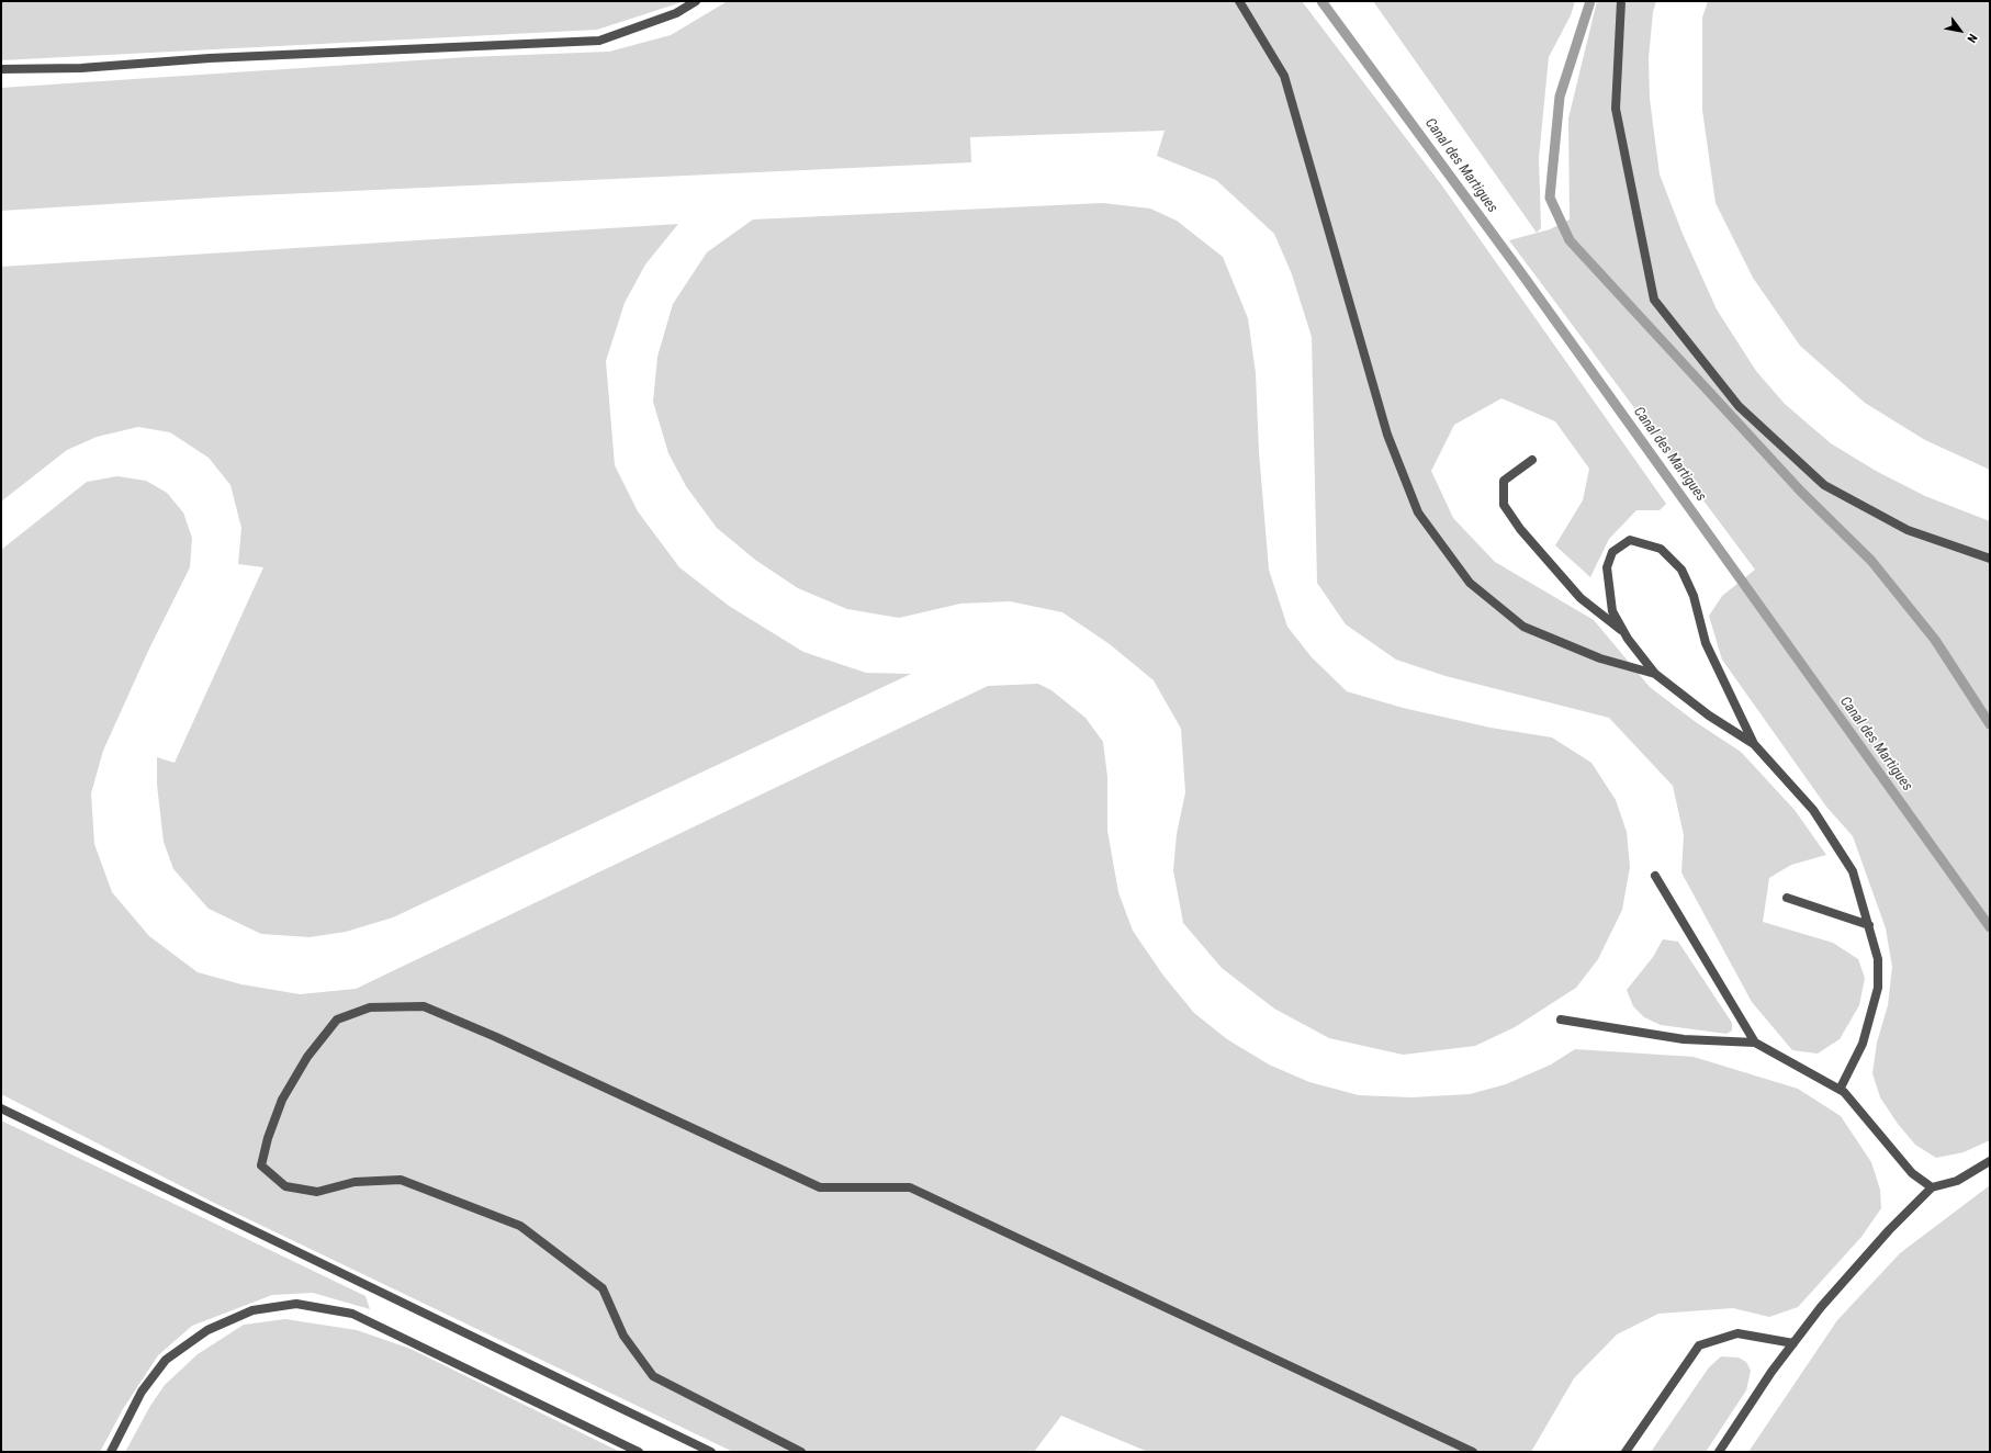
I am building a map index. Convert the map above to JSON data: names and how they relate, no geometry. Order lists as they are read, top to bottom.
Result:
{
  "water": ["Canal des Martigues"],
  "north": "bottom right"
}
